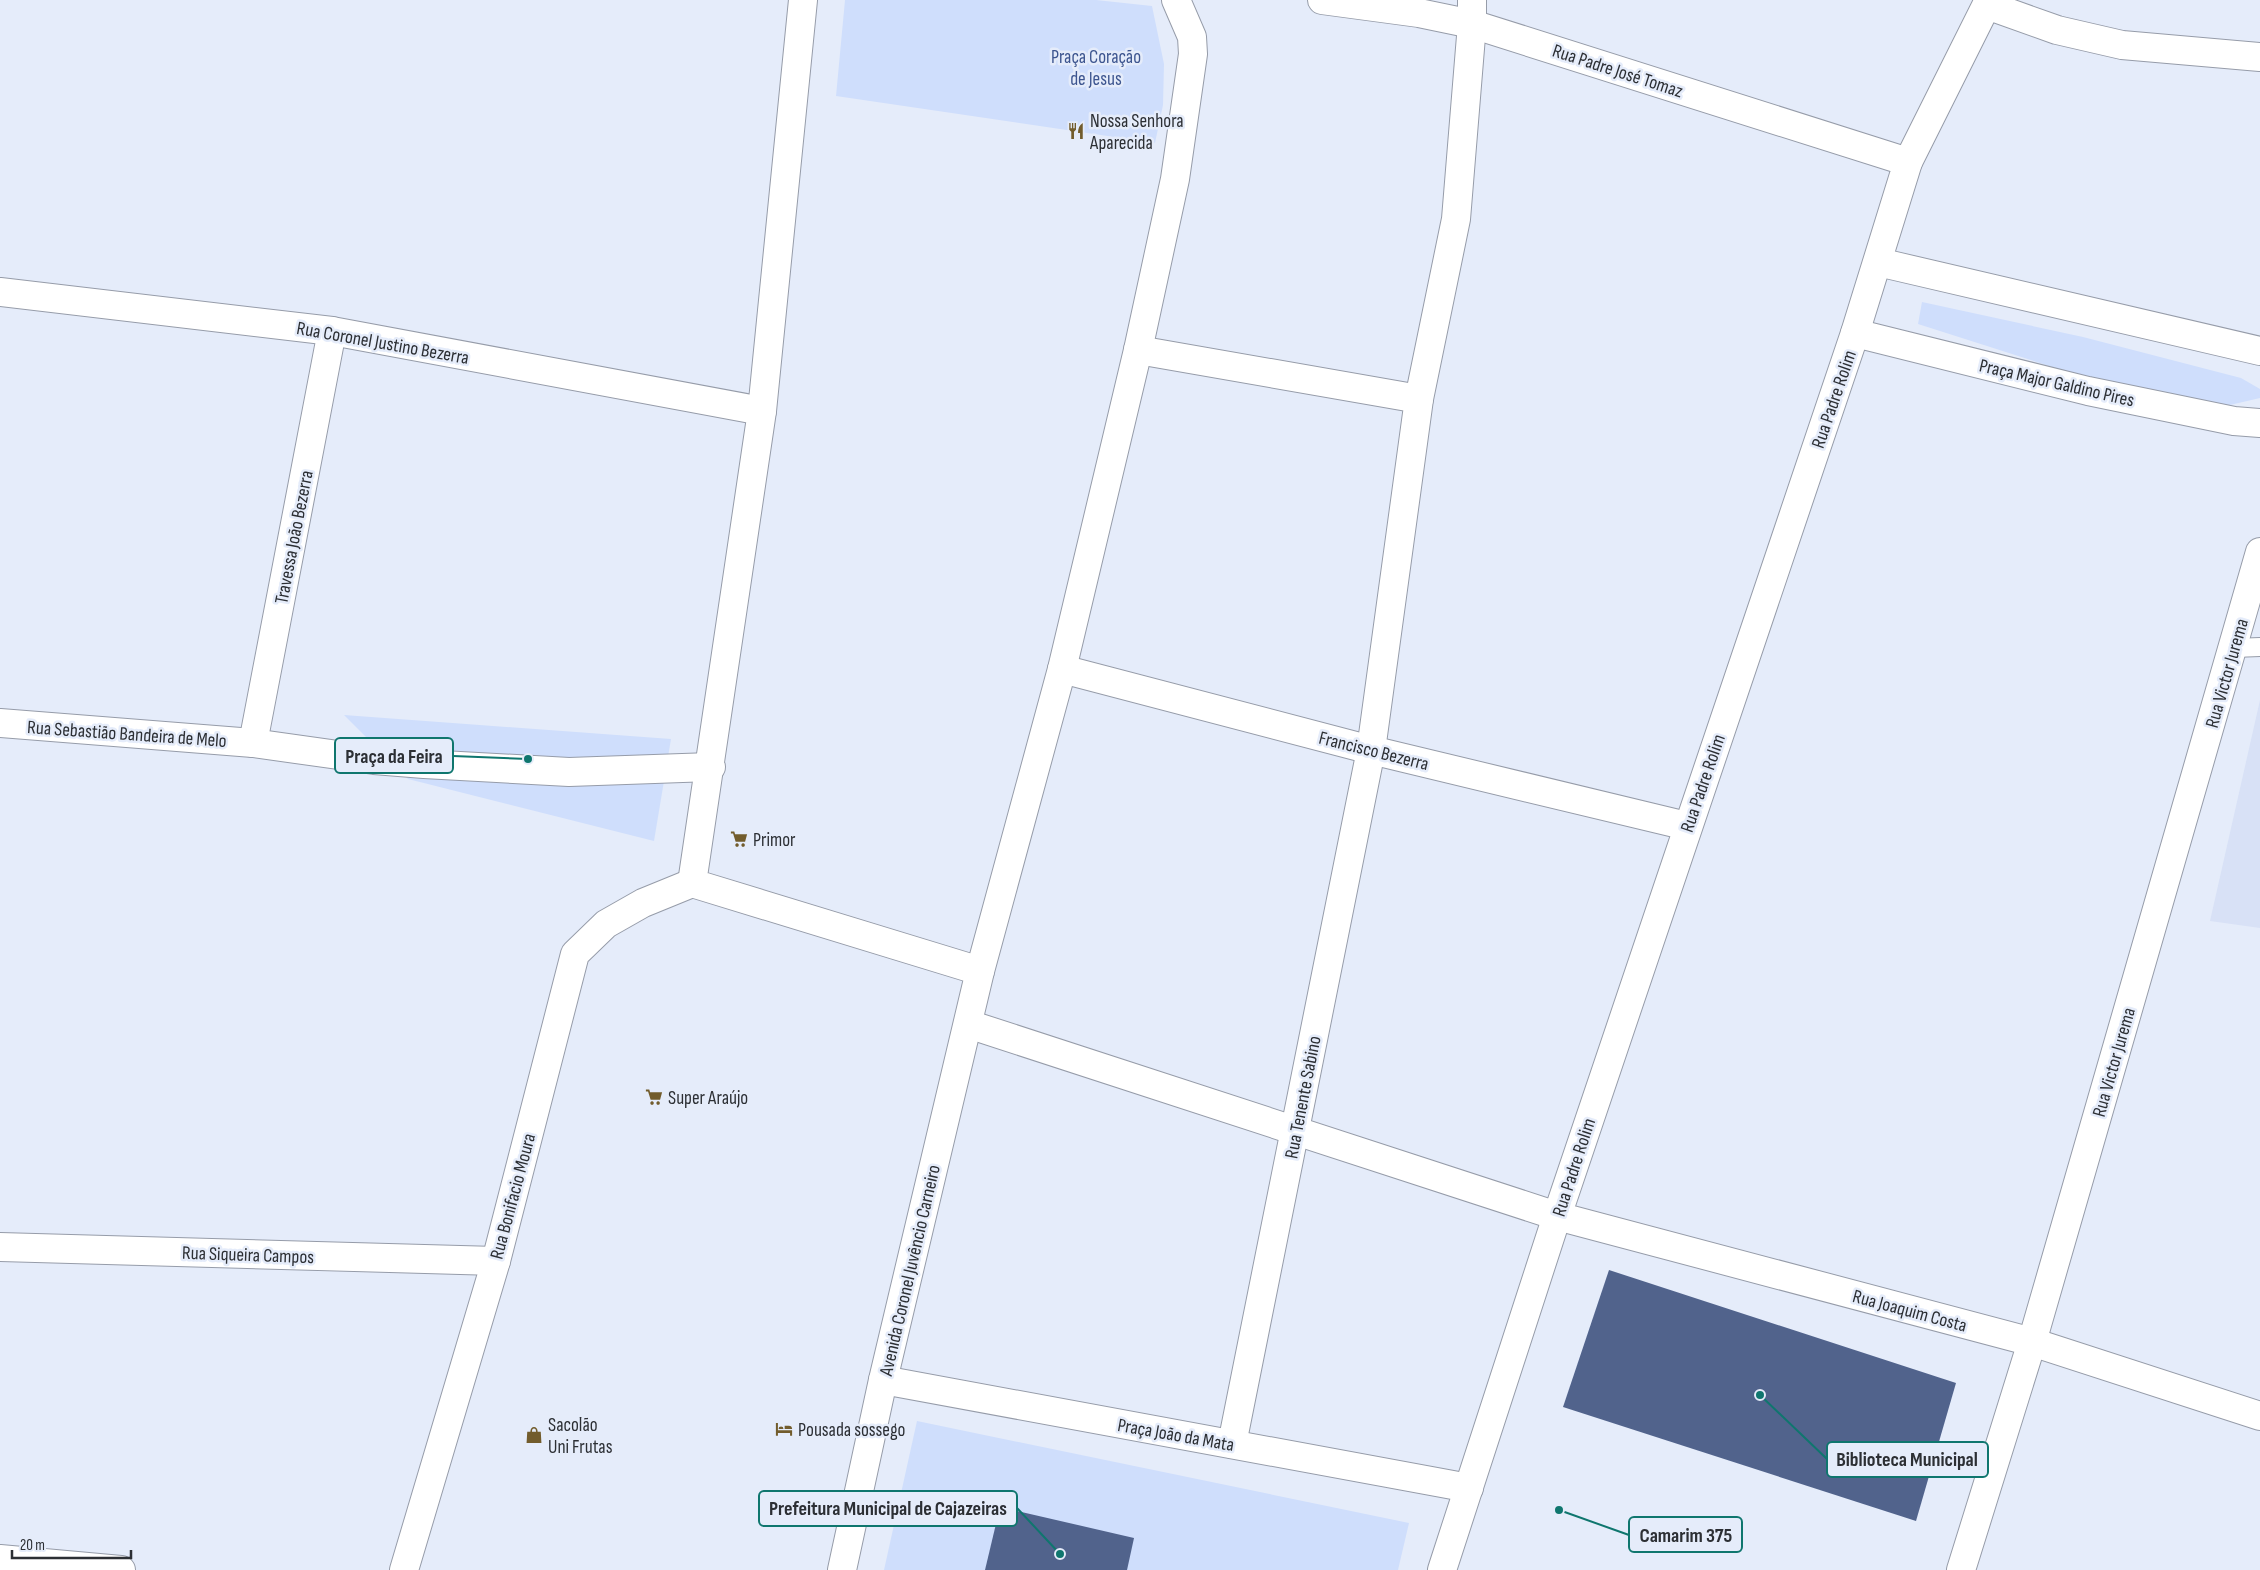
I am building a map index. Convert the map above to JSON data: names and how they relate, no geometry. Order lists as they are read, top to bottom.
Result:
{
  "streets": {
    "street": [
      "Rua Padre José Tomaz",
      "Rua Coronel Justino Bezerra",
      "Praça Major Galdino Pires",
      "Rua Padre Rolim",
      "Travessa João Bezerra",
      "Rua Victor Jurema",
      "Rua Sebastião Bandeira de Melo",
      "Francisco Bezerra",
      "Rua Tenente Sabino",
      "Rua Bonifacio Moura",
      "Rua Siqueira Campos",
      "Avenida Coronel Juvêncio Carneiro",
      "Rua Joaquim Costa",
      "Praça João da Mata"
    ]
  },
  "crossings": [
    ["Rua Padre José Tomaz", "Rua Padre Rolim"],
    ["Rua Padre José Tomaz", "Rua Tenente Sabino"],
    ["Rua Coronel Justino Bezerra", "Travessa João Bezerra"],
    ["Praça Major Galdino Pires", "Rua Padre Rolim"],
    ["Rua Padre Rolim", "Francisco Bezerra"],
    ["Rua Padre Rolim", "Rua Joaquim Costa"],
    ["Rua Padre Rolim", "Praça João da Mata"],
    ["Travessa João Bezerra", "Rua Sebastião Bandeira de Melo"],
    ["Rua Victor Jurema", "Rua Joaquim Costa"],
    ["Francisco Bezerra", "Rua Tenente Sabino"],
    ["Francisco Bezerra", "Avenida Coronel Juvêncio Carneiro"],
    ["Rua Tenente Sabino", "Rua Joaquim Costa"],
    ["Rua Tenente Sabino", "Praça João da Mata"],
    ["Rua Bonifacio Moura", "Rua Siqueira Campos"],
    ["Avenida Coronel Juvêncio Carneiro", "Rua Joaquim Costa"],
    ["Avenida Coronel Juvêncio Carneiro", "Praça João da Mata"]
  ],
  "parks": ["Praça Coração de Jesus"],
  "places": {
    "restaurant": ["Nossa Senhora Aparecida"],
    "other": [
      "Praça da Feira",
      "Biblioteca Municipal",
      "Camarim 375",
      "Prefeitura Municipal de Cajazeiras"
    ],
    "supermarket": ["Primor", "Super Araújo"],
    "hotel": ["Pousada sossego"],
    "shop": ["Sacolão Uni Frutas"]
  },
  "scale_bar": "20 m"
}
